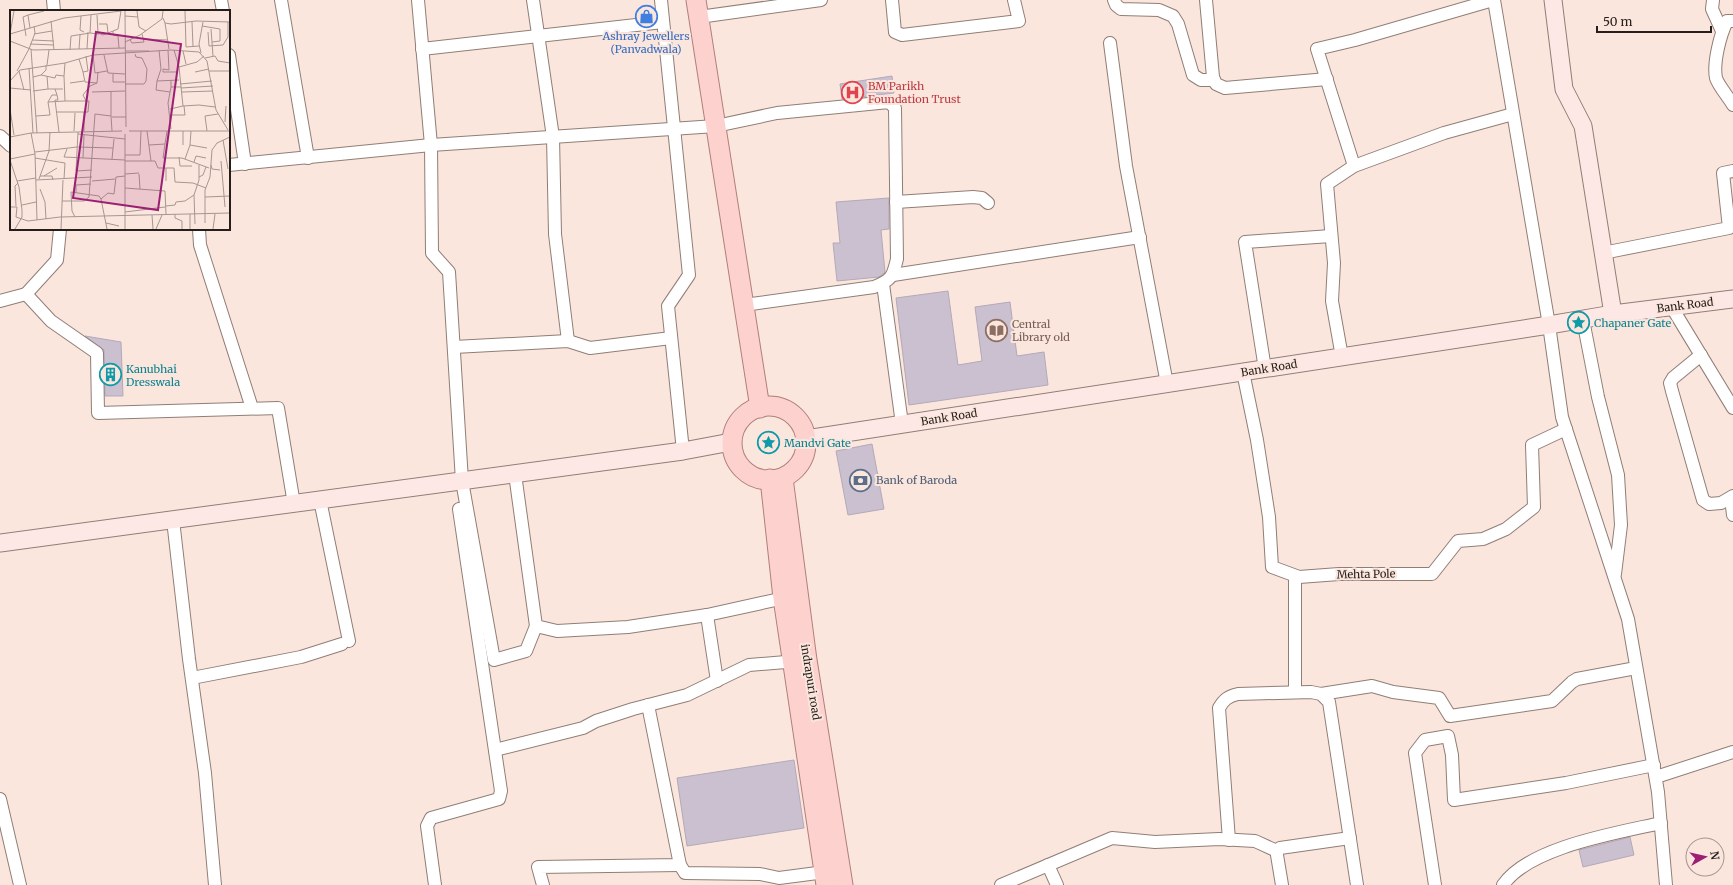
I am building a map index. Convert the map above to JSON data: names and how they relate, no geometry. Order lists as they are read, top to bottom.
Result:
{
  "streets": {
    "main road": ["Bank Road", "indrapuri road"],
    "street": ["Mehta Pole"]
  },
  "crossings": [
    ["Bank Road", "Mehta Pole"],
    ["Bank Road", "indrapuri road"]
  ],
  "places": {
    "shop": ["Ashray Jewellers (Panvadwala)"],
    "hospital": ["BM Parikh Foundation Trust"],
    "place": ["Chapaner Gate", "Mandvi Gate"],
    "library": ["Central Library old"],
    "building": ["Kanubhai Dresswala"],
    "bank": ["Bank of Baroda"]
  },
  "scale_bar": "50 m",
  "north": "right"
}
